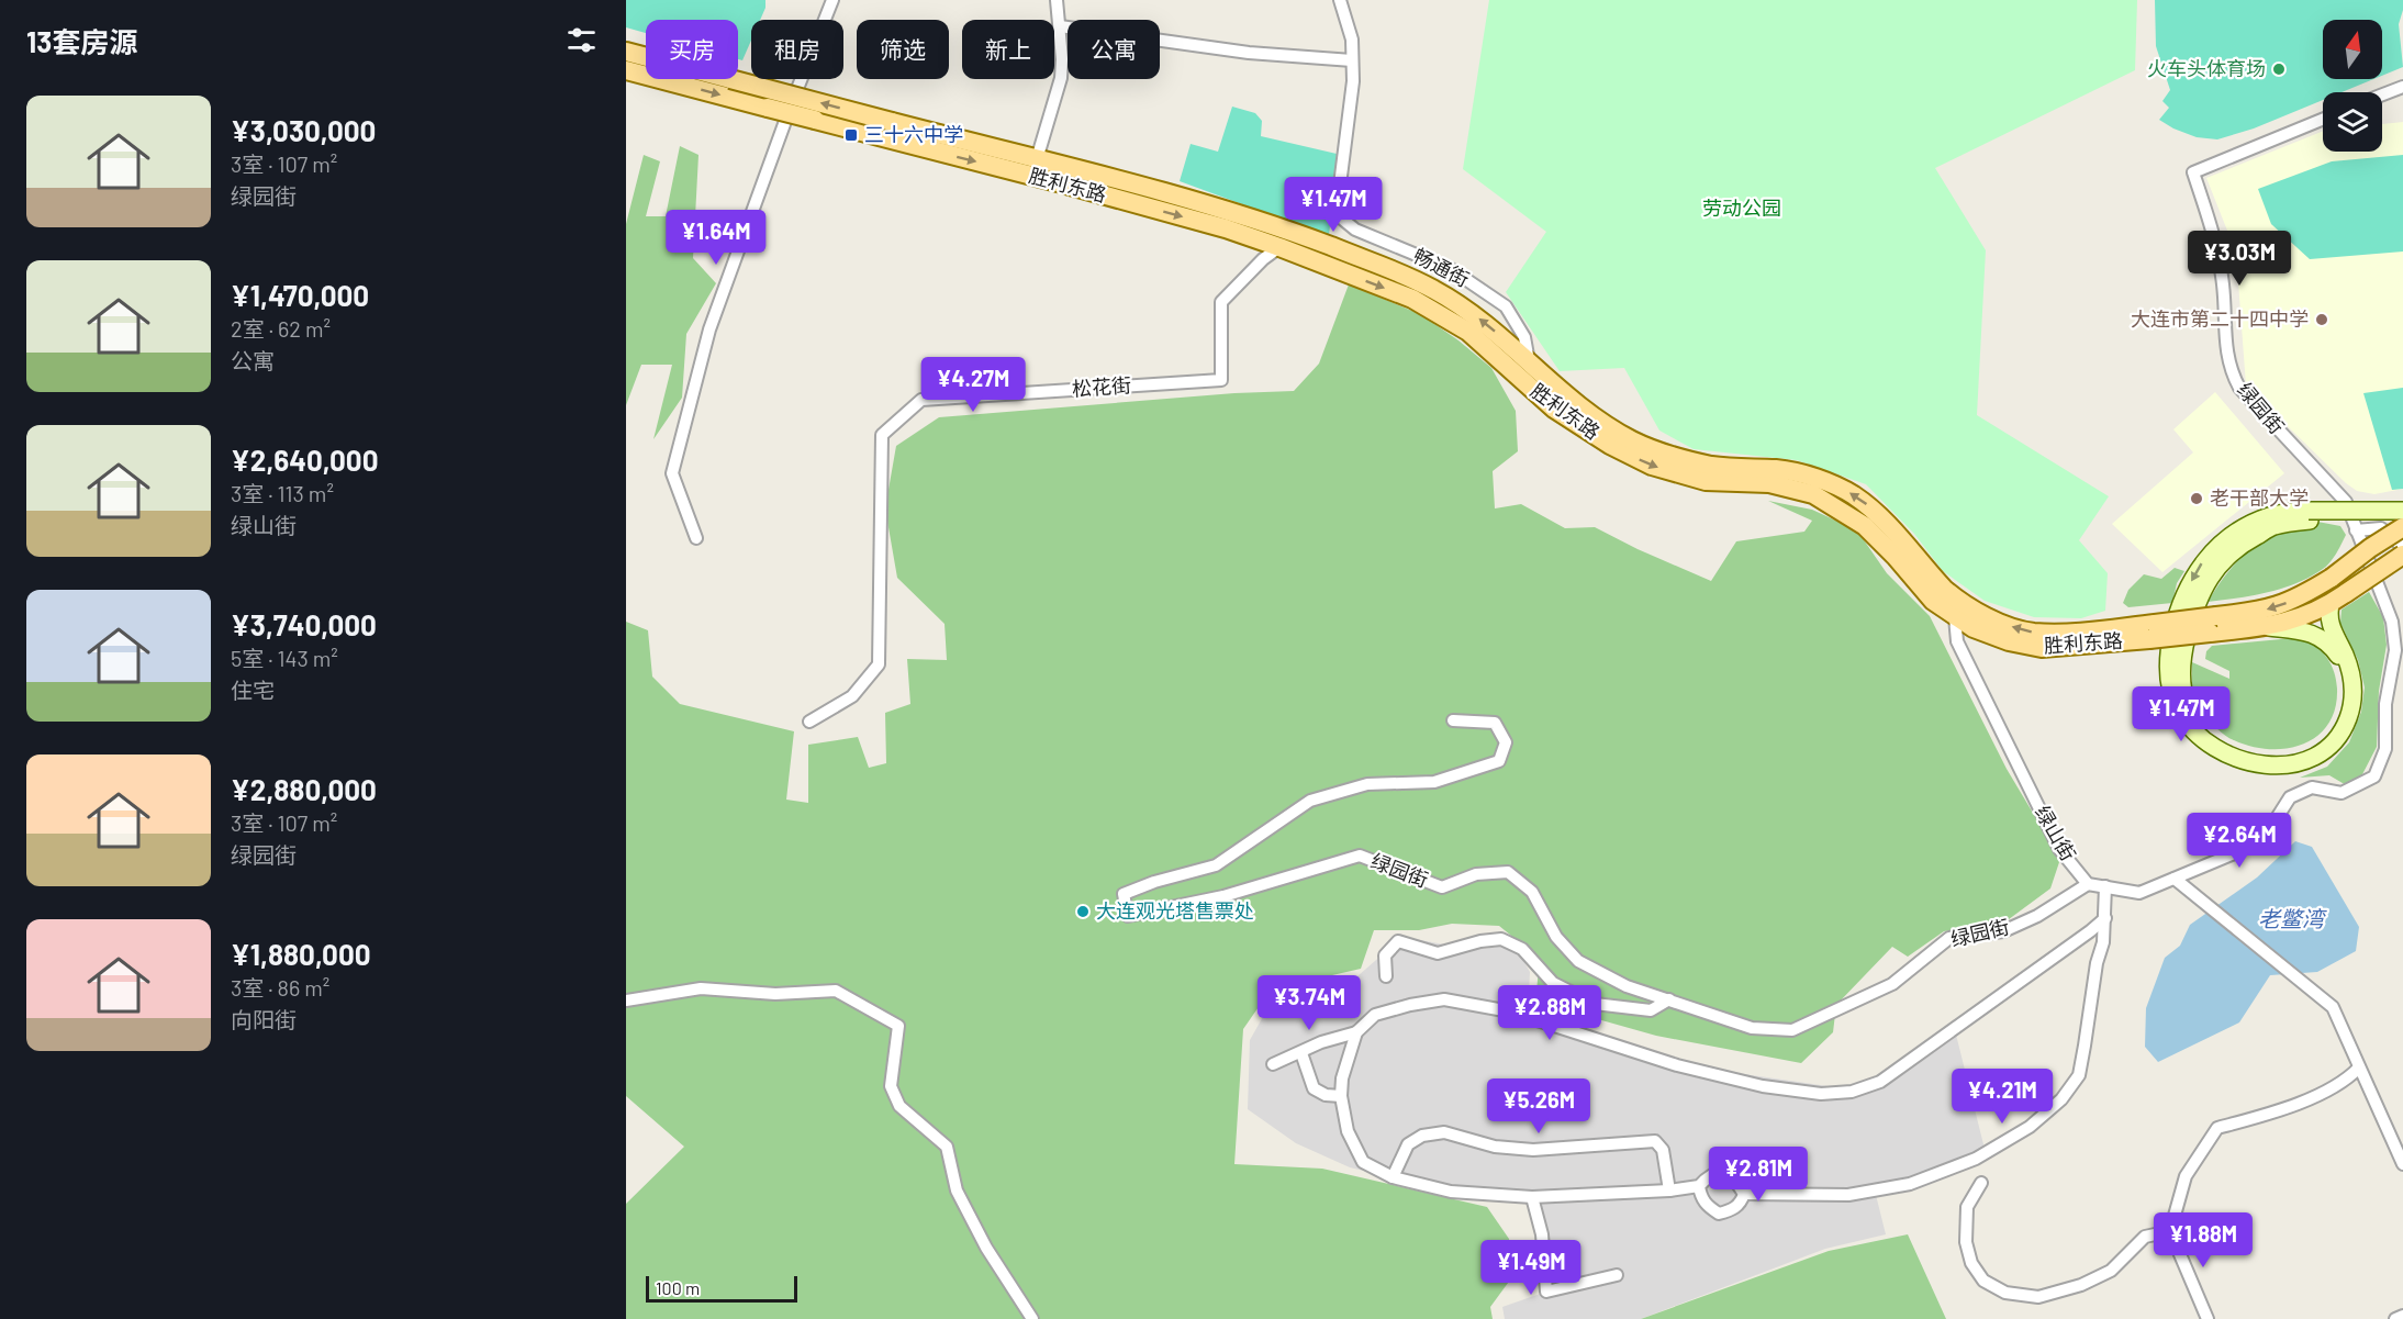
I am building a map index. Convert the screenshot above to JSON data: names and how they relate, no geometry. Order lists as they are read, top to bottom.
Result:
{
  "streets": {
    "main road": ["胜利东路"],
    "street": [
      "畅通街",
      "松花街",
      "绿园街",
      "绿山街"
    ]
  },
  "crossings": [
    ["胜利东路", "松花街"],
    ["胜利东路", "绿山街"],
    ["绿园街", "绿山街"]
  ],
  "water": ["老鳖湾"],
  "parks": ["劳动公园"],
  "places": {
    "other": [
      "火车头体育场",
      "大连市第二十四中学",
      "老干部大学",
      "大连观光塔售票处"
    ],
    "transit": ["三十六中学"]
  },
  "scale_bar": "100 m",
  "north": "top",
  "page": {
    "heading": "13套房源",
    "chip": [
      "买房",
      "租房",
      "筛选",
      "新上",
      "公寓"
    ],
    "list": [
      {
        "name": "¥3,030,000",
        "note": "3室 · 107 m² · 绿园街"
      },
      {
        "name": "¥1,470,000",
        "note": "2室 · 62 m² · 公寓"
      },
      {
        "name": "¥2,640,000",
        "note": "3室 · 113 m² · 绿山街"
      },
      {
        "name": "¥3,740,000",
        "note": "5室 · 143 m² · 住宅"
      },
      {
        "name": "¥2,880,000",
        "note": "3室 · 107 m² · 绿园街"
      },
      {
        "name": "¥1,880,000",
        "note": "3室 · 86 m² · 向阳街"
      }
    ],
    "price": [
      "¥1.47M",
      "¥1.64M",
      "¥3.03M",
      "¥4.27M",
      "¥1.47M",
      "¥2.64M",
      "¥3.74M",
      "¥2.88M",
      "¥4.21M",
      "¥5.26M",
      "¥2.81M",
      "¥1.88M",
      "¥1.49M"
    ],
    "scale": "100 m"
  }
}
